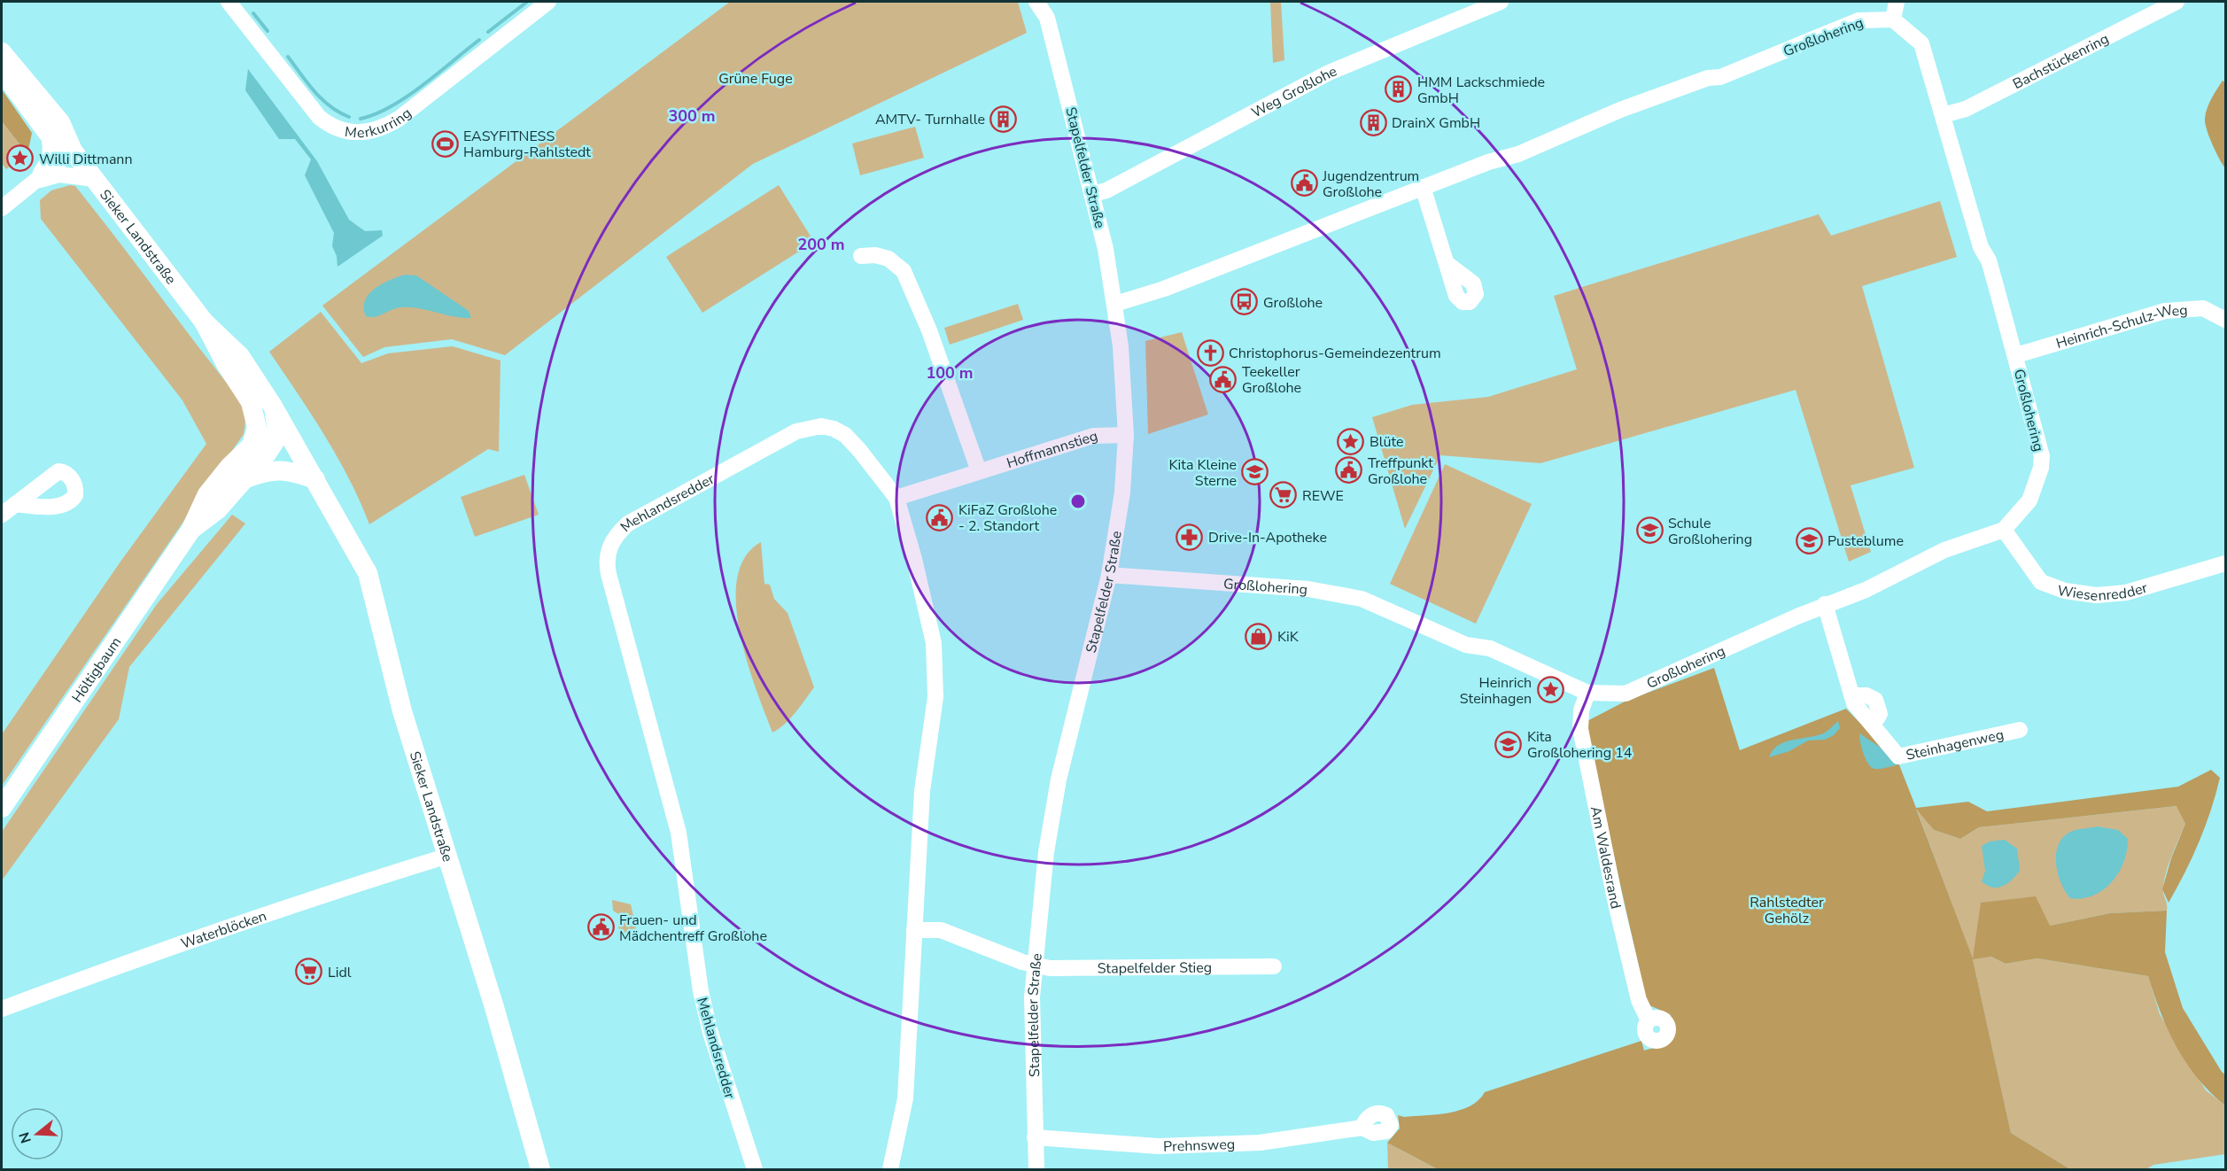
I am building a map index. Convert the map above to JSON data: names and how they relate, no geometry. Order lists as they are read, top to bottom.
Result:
{
  "streets": {
    "main road": ["Sieker Landstraße", "Höltigbaum"],
    "street": [
      "Großlohering",
      "Bachstückenring",
      "Weg Großlohe",
      "Merkurring",
      "Stapelfelder Straße",
      "Heinrich-Schulz-Weg",
      "Hoffmannstieg",
      "Mehlandsredder",
      "Wiesenredder",
      "Steinhagenweg",
      "Am Waldesrand",
      "Waterblöcken",
      "Stapelfelder Stieg",
      "Prehnsweg"
    ]
  },
  "crossings": [
    ["Großlohering", "Bachstückenring"],
    ["Großlohering", "Stapelfelder Straße"],
    ["Großlohering", "Heinrich-Schulz-Weg"],
    ["Großlohering", "Wiesenredder"],
    ["Großlohering", "Steinhagenweg"],
    ["Großlohering", "Am Waldesrand"],
    ["Weg Großlohe", "Stapelfelder Straße"],
    ["Stapelfelder Straße", "Hoffmannstieg"],
    ["Stapelfelder Straße", "Stapelfelder Stieg"],
    ["Stapelfelder Straße", "Prehnsweg"],
    ["Sieker Landstraße", "Höltigbaum"],
    ["Sieker Landstraße", "Waterblöcken"],
    ["Hoffmannstieg", "Mehlandsredder"]
  ],
  "parks": ["Grüne Fuge", "Rahlstedter Gehölz"],
  "places": {
    "building": ["HMM Lackschmiede GmbH", "AMTV- Turnhalle", "DrainX GmbH"],
    "sports": ["EASYFITNESS Hamburg-Rahlstedt"],
    "place": ["Willi Dittmann", "Blüte", "Heinrich Steinhagen"],
    "public building": [
      "Jugendzentrum Großlohe",
      "Teekeller Großlohe",
      "Treffpunkt Großlohe",
      "KiFaZ Großlohe - 2. Standort",
      "Frauen- und Mädchentreff Großlohe"
    ],
    "bus stop": ["Großlohe"],
    "church": ["Christophorus-Gemeindezentrum"],
    "school or university": [
      "Kita Kleine Sterne",
      "Schule Großlohering",
      "Pusteblume",
      "Kita Großlohering 14"
    ],
    "supermarket": ["REWE", "Lidl"],
    "pharmacy": ["Drive-In-Apotheke"],
    "shop": ["KiK"]
  },
  "north": "left",
  "rings": ["300 m", "200 m", "100 m"]
}
